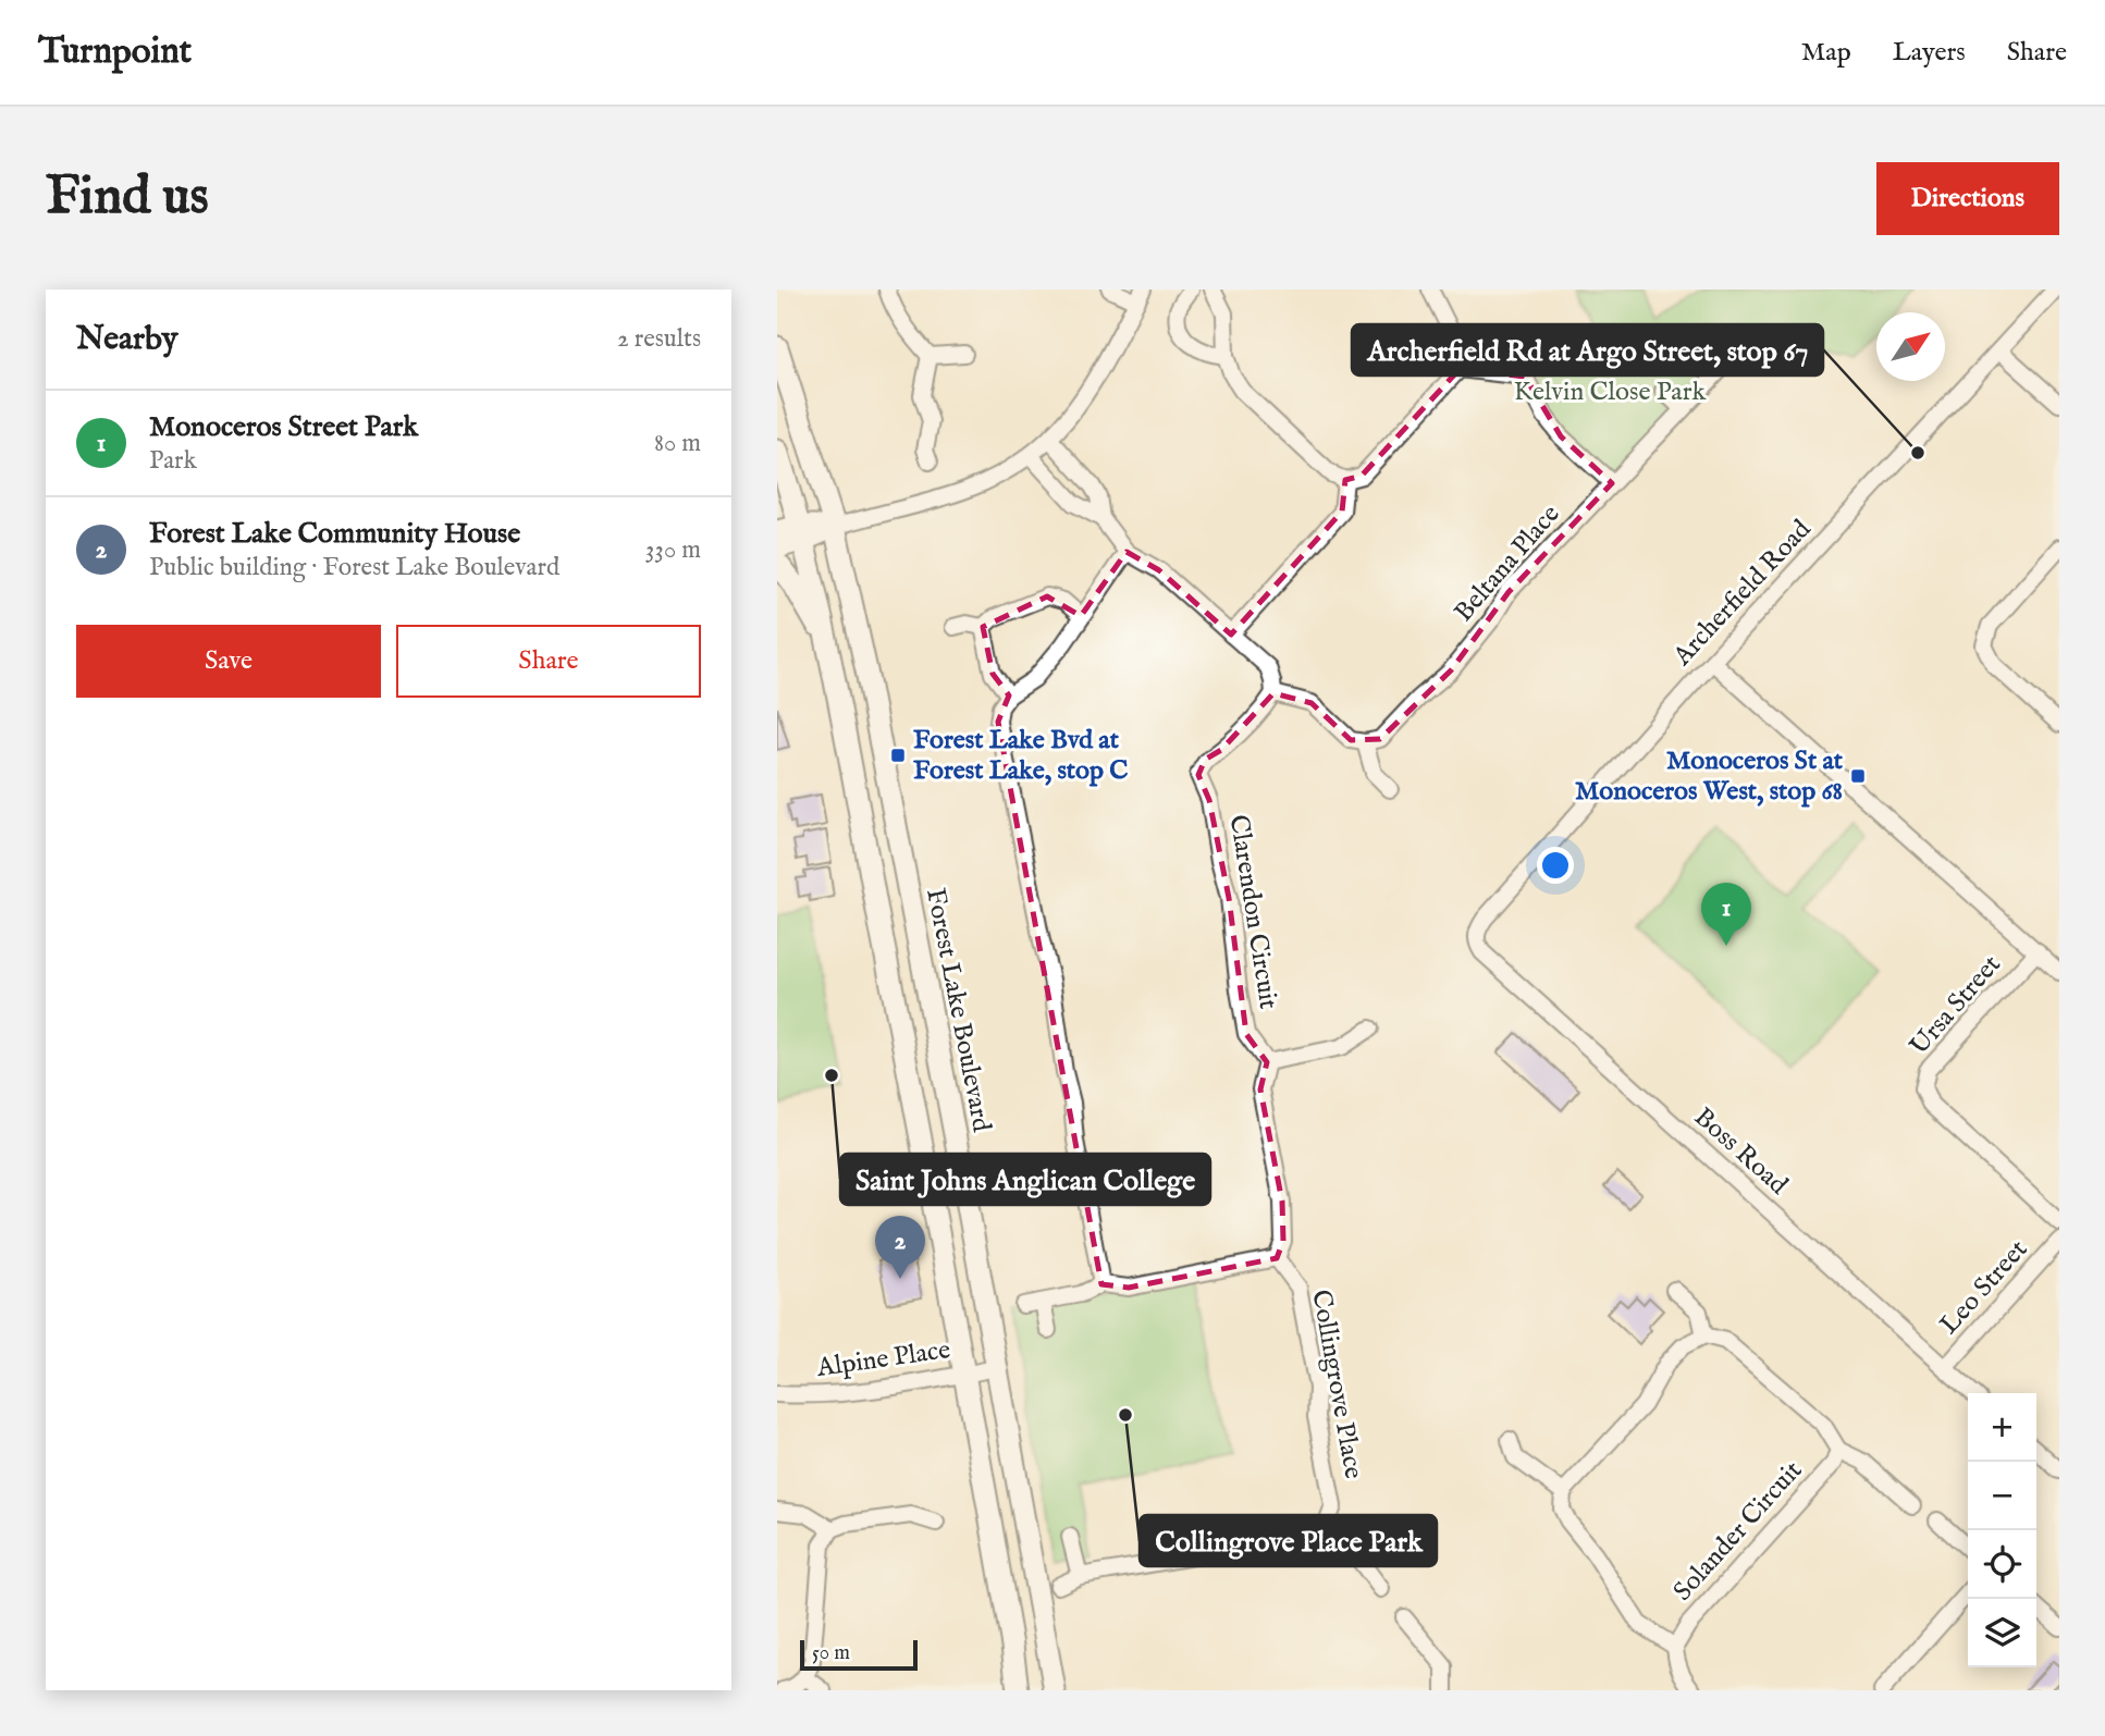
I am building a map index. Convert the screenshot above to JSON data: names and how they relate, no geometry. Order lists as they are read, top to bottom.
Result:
{
  "streets": {
    "main road": ["Forest Lake Boulevard"],
    "street": [
      "Beltana Place",
      "Archerfield Road",
      "Clarendon Circuit",
      "Ursa Street",
      "Boss Road",
      "Leo Street",
      "Alpine Place",
      "Collingrove Place",
      "Solander Circuit"
    ]
  },
  "crossings": [
    ["Archerfield Road", "Boss Road"],
    ["Forest Lake Boulevard", "Alpine Place"],
    ["Boss Road", "Leo Street"]
  ],
  "parks": ["Kelvin Close Park"],
  "places": {
    "other": ["Archerfield Rd at Argo Street, stop 67", "Saint Johns Anglican College", "Collingrove Place Park"],
    "transit": ["Forest Lake Bvd at Forest Lake, stop C", "Monoceros St at Monoceros West, stop 68"]
  },
  "scale_bar": "50 m",
  "north": "top right",
  "page": {
    "header": "Turnpoint",
    "nav": ["Map", "Layers", "Share"],
    "buttons": [
      "Directions",
      ["Save", "Share"]
    ],
    "title": "Find us",
    "heading": ["Nearby", "2 results"],
    "list": [
      {
        "mark": "1",
        "name": "Monoceros Street Park",
        "note": "Park",
        "value": "80 m"
      },
      {
        "mark": "2",
        "name": "Forest Lake Community House",
        "note": "Public building · Forest Lake Boulevard",
        "value": "330 m"
      }
    ],
    "pins": ["1", "2"],
    "map_buttons": ["+", "−"],
    "scale": "50 m"
  }
}
